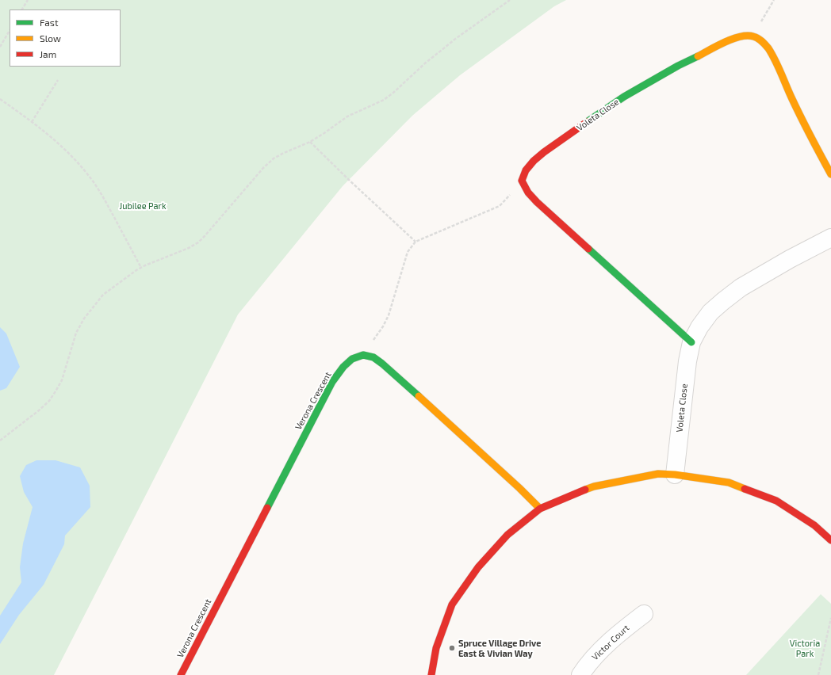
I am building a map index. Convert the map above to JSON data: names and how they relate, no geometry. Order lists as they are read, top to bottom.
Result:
{
  "streets": {
    "street": ["Voleta Close", "Verona Crescent", "Victor Court"]
  },
  "parks": ["Jubilee Park", "Victoria Park"],
  "places": ["Spruce Village Drive East & Vivian Way"],
  "legend": ["Fast", "Slow", "Jam"]
}
